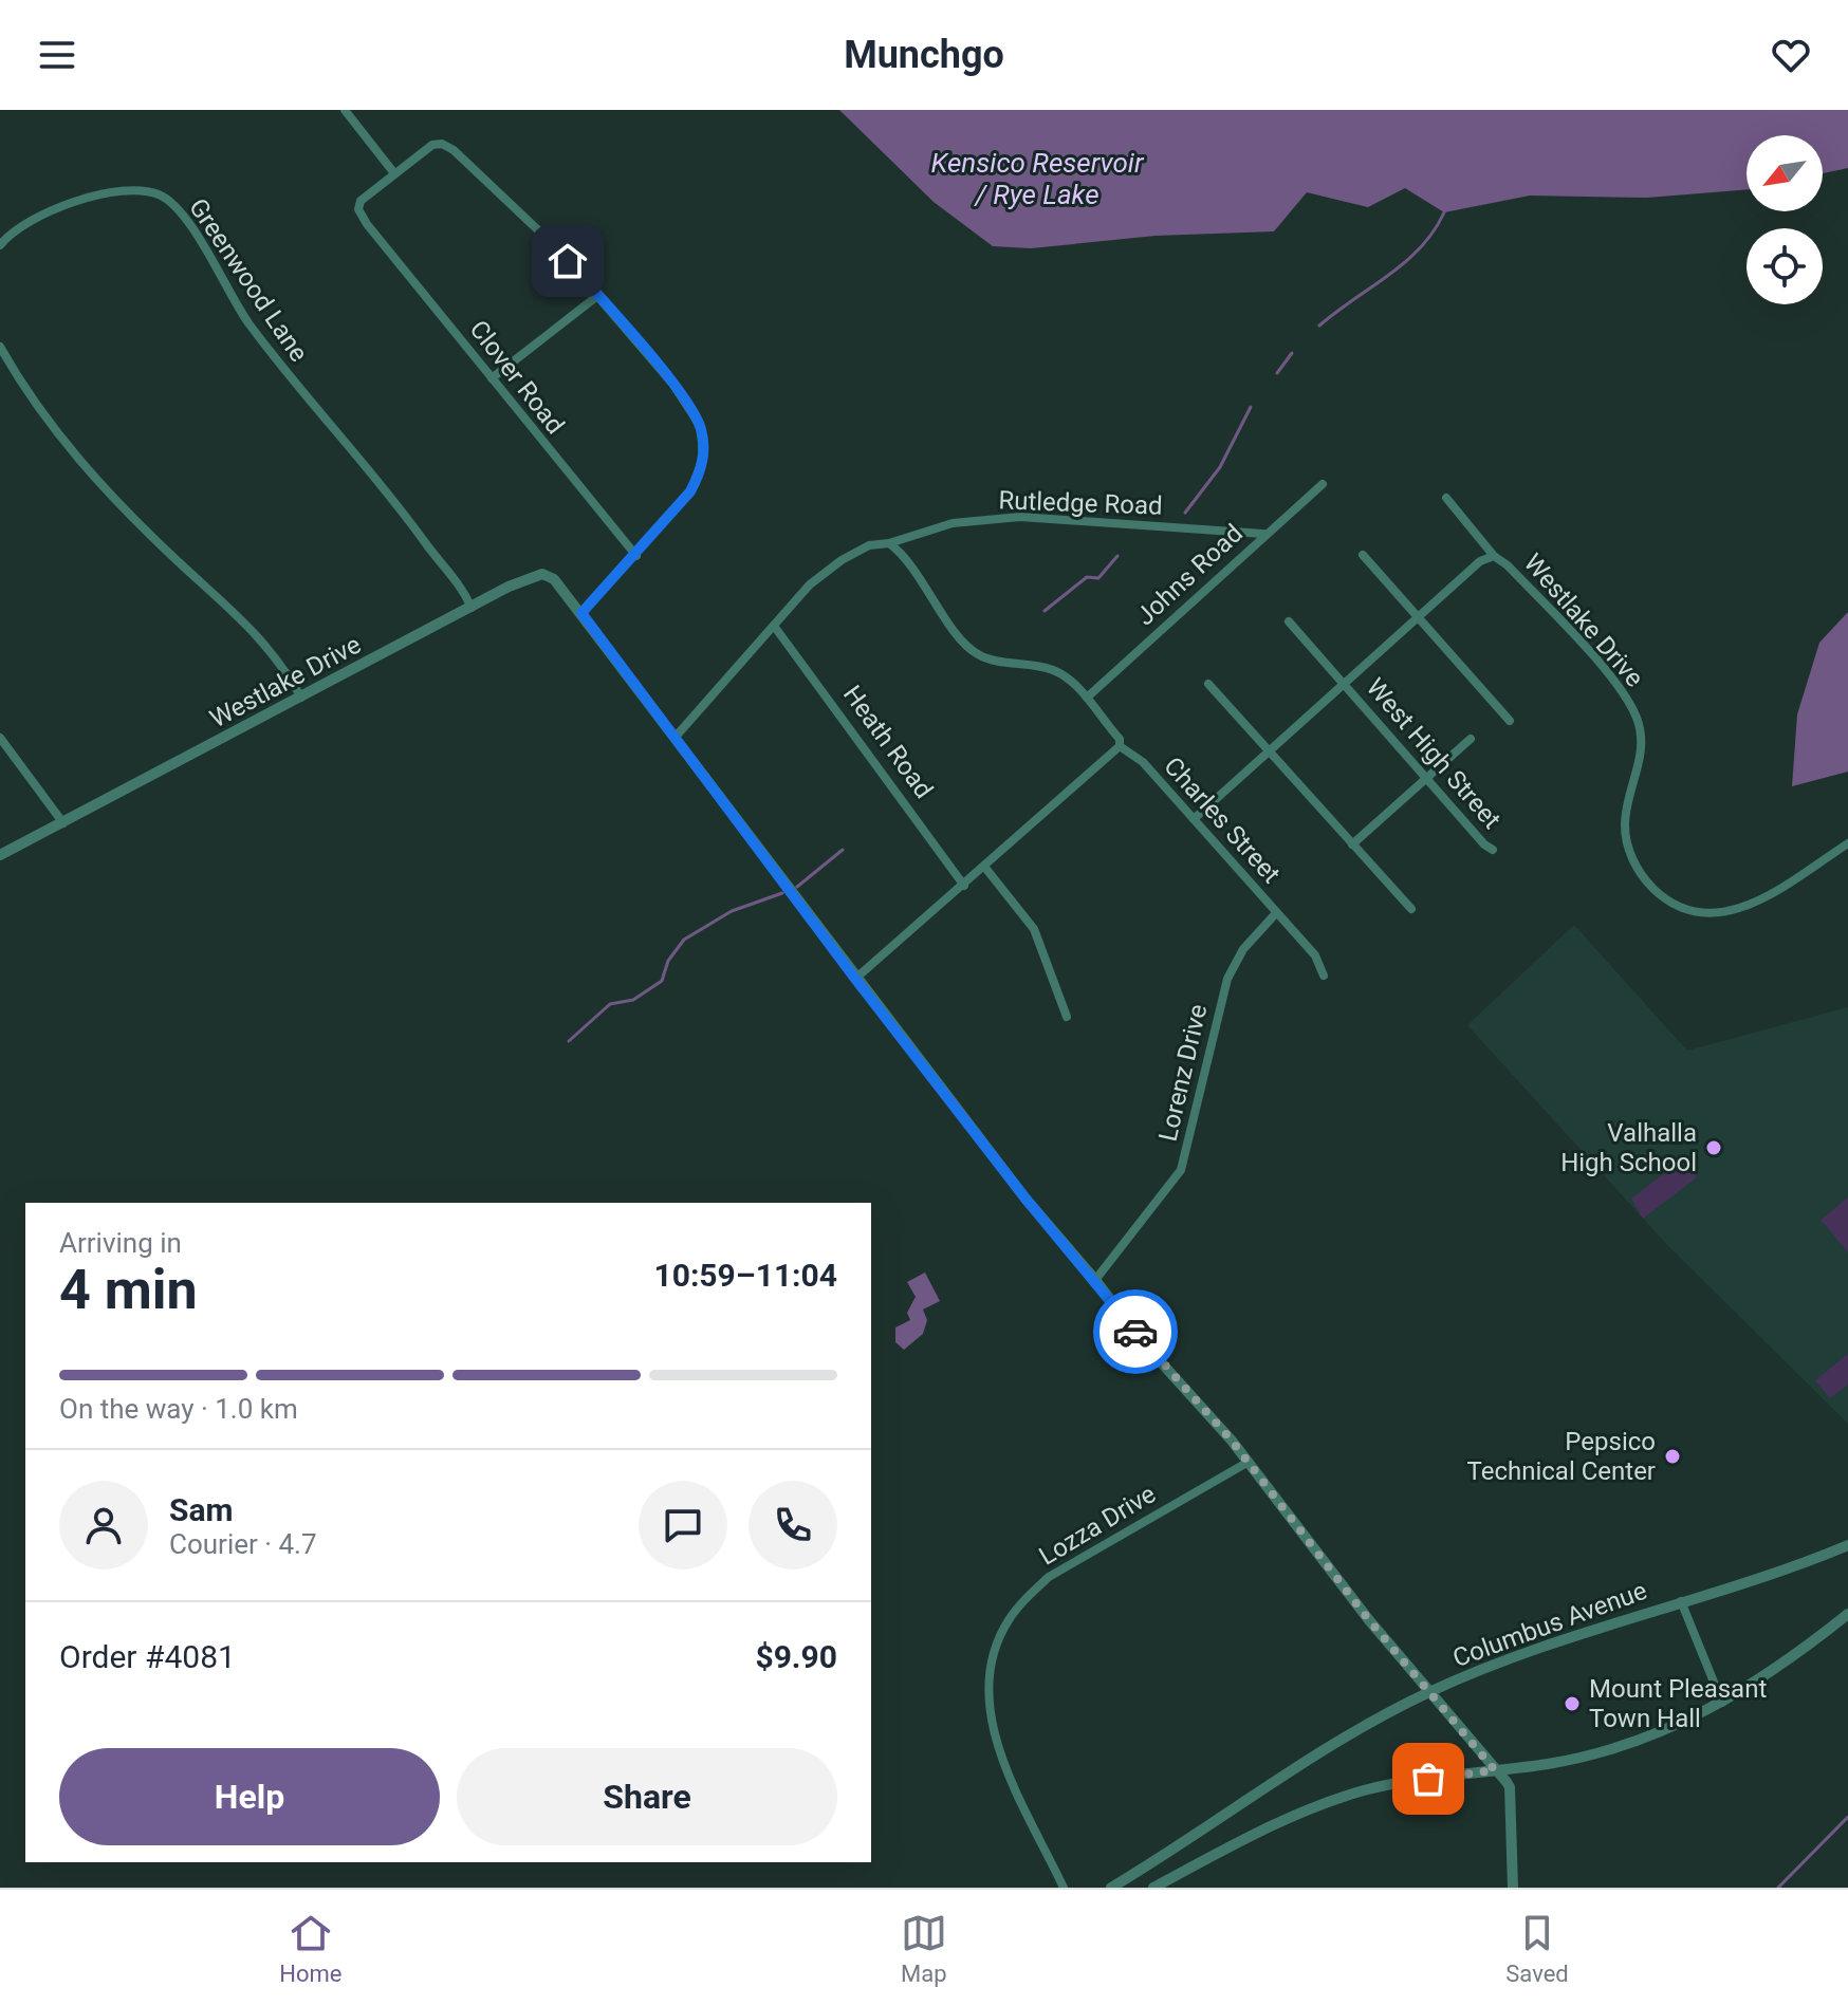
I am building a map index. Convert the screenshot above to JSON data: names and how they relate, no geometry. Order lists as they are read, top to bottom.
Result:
{
  "streets": {
    "street": [
      "Greenwood Lane",
      "Clover Road",
      "Rutledge Road",
      "Johns Road",
      "Westlake Drive",
      "Heath Road",
      "West High Street",
      "Charles Street",
      "Lorenz Drive",
      "Lozza Drive",
      "Columbus Avenue"
    ]
  },
  "crossings": [
    ["Greenwood Lane", "Westlake Drive"],
    ["Rutledge Road", "Johns Road"],
    ["Rutledge Road", "Heath Road"],
    ["Rutledge Road", "Charles Street"],
    ["Johns Road", "Charles Street"],
    ["Westlake Drive", "West High Street"],
    ["Westlake Drive", "Charles Street"],
    ["Charles Street", "Lorenz Drive"]
  ],
  "water": ["Kensico Reservoir / Rye Lake"],
  "places": ["Valhalla High School", "Pepsico Technical Center", "Mount Pleasant Town Hall"],
  "north": "bottom left",
  "page": {
    "header": "Munchgo",
    "heading": ["4 min", "Arriving in", "10:59–11:04"],
    "panel": [
      "Sam",
      "Courier · 4.7",
      "Order #4081",
      "$9.90"
    ],
    "bar": "On the way · 1.0 km",
    "buttons": ["Help", "Share"],
    "tabs": ["Home", "Map", "Saved"]
  }
}
